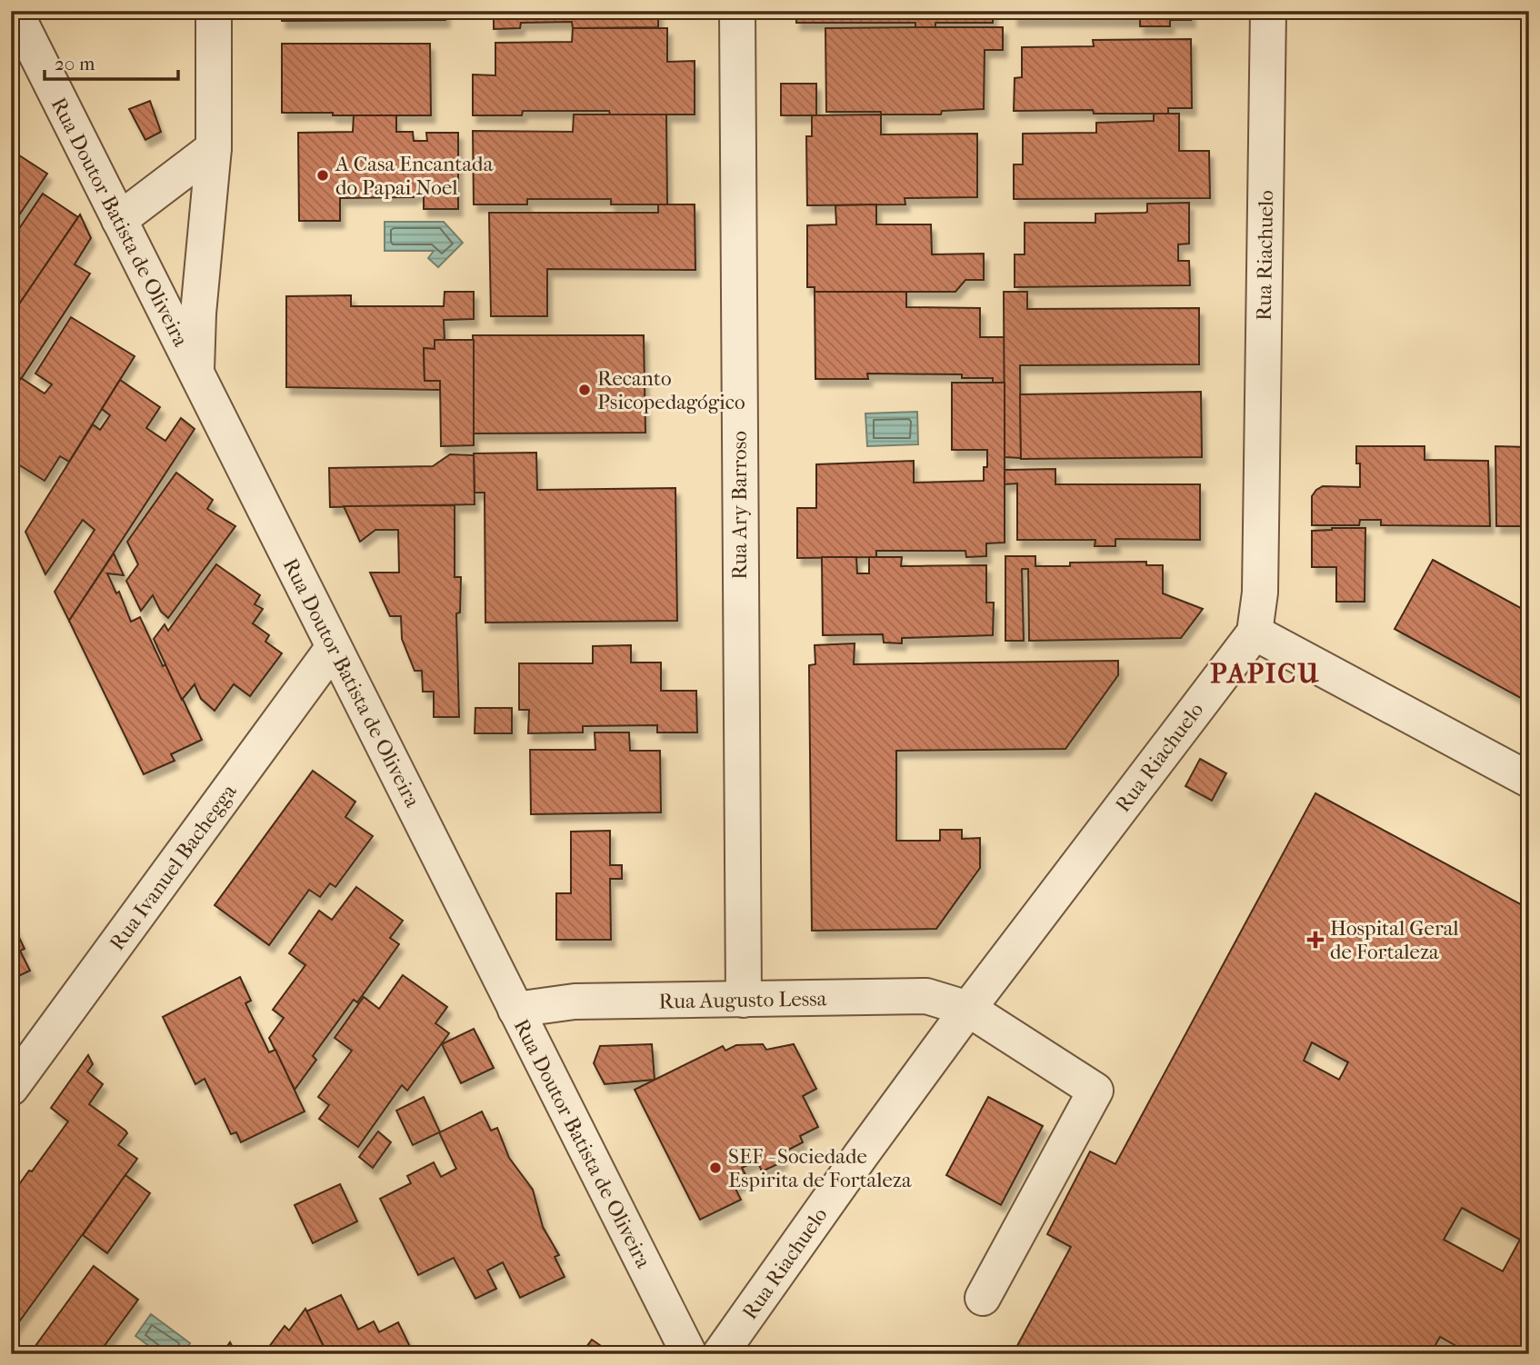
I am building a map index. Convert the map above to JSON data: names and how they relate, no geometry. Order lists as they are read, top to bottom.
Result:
{
  "streets": {
    "street": [
      "Rua Doutor Batista de Oliveira",
      "Rua Riachuelo",
      "Rua Ary Barroso",
      "Rua Ivanuel Bachegga",
      "Rua Augusto Lessa"
    ]
  },
  "crossings": [
    ["Rua Doutor Batista de Oliveira", "Rua Ivanuel Bachegga"],
    ["Rua Doutor Batista de Oliveira", "Rua Augusto Lessa"],
    ["Rua Riachuelo", "Rua Augusto Lessa"],
    ["Rua Ary Barroso", "Rua Augusto Lessa"]
  ],
  "districts": ["PAPICU"],
  "places": {
    "other": ["A Casa Encantada do Papai Noel", "Recanto Psicopedagógico", "SEF - Sociedade Espirita de Fortaleza"],
    "health": ["Hospital Geral de Fortaleza"]
  },
  "scale_bar": "20 m"
}
